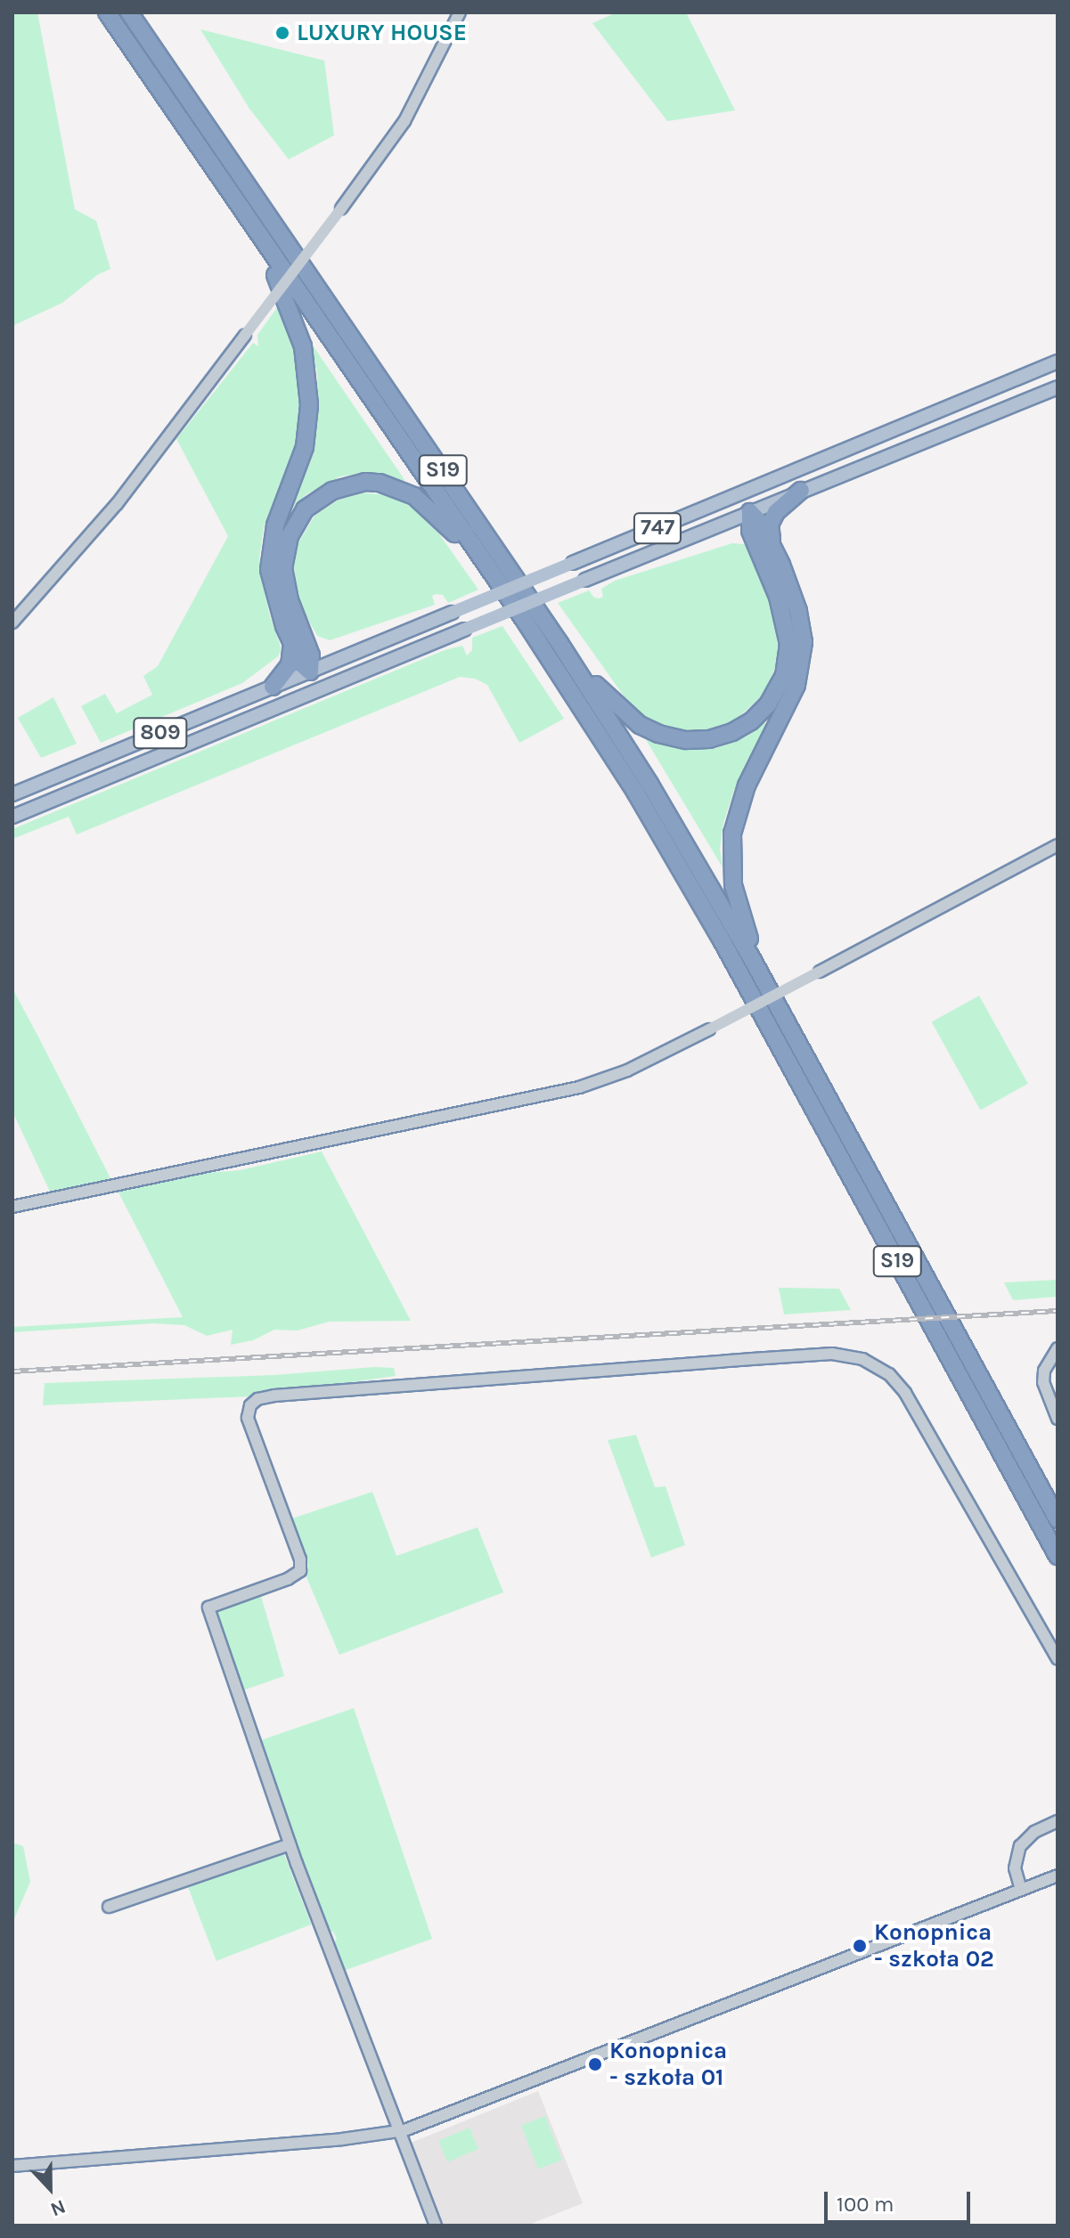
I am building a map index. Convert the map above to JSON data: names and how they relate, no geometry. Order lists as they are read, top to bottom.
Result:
{
  "streets": {
    "highway": ["S19"],
    "main road": ["747", "809"]
  },
  "crossings": [
    ["747", "809"]
  ],
  "places": ["LUXURY HOUSE", "Konopnica - szkoła 02", "Konopnica - szkoła 01"],
  "scale_bar": "100 m",
  "north": "bottom"
}
